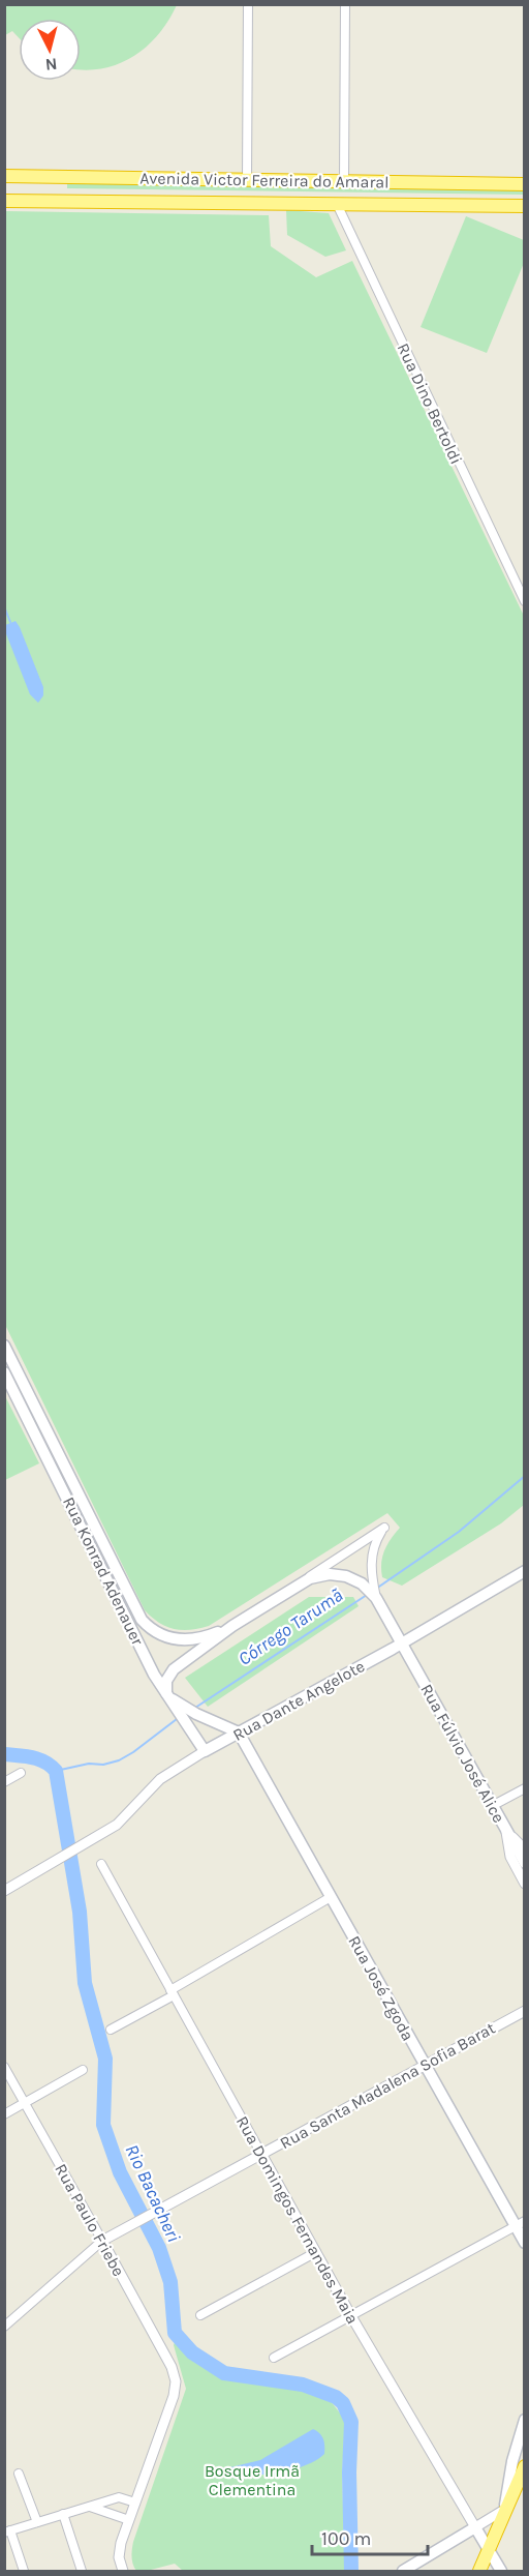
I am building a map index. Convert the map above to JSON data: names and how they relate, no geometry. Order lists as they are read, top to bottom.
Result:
{
  "streets": {
    "highway": ["Avenida Victor Ferreira do Amaral"],
    "main road": [
      "Rua Konrad Adenauer",
      "Rua Dante Angelote",
      "Rua Fúlvio José Alice",
      "Rua José Zgoda",
      "Rua Domingos Fernandes Maia"
    ],
    "street": ["Rua Dino Bertoldi", "Rua Santa Madalena Sofia Barat", "Rua Paulo Friebe"]
  },
  "crossings": [
    ["Avenida Victor Ferreira do Amaral", "Rua Dino Bertoldi"],
    ["Rua Konrad Adenauer", "Rua Dante Angelote"],
    ["Rua Konrad Adenauer", "Rua José Zgoda"],
    ["Rua Dante Angelote", "Rua Fúlvio José Alice"],
    ["Rua Dante Angelote", "Rua José Zgoda"],
    ["Rua José Zgoda", "Rua Santa Madalena Sofia Barat"],
    ["Rua Santa Madalena Sofia Barat", "Rua Paulo Friebe"],
    ["Rua Santa Madalena Sofia Barat", "Rua Domingos Fernandes Maia"]
  ],
  "water": ["Córrego Tarumã", "Rio Bacacheri"],
  "parks": ["Bosque Irmã Clementina"],
  "scale_bar": "100 m",
  "north": "bottom"
}
